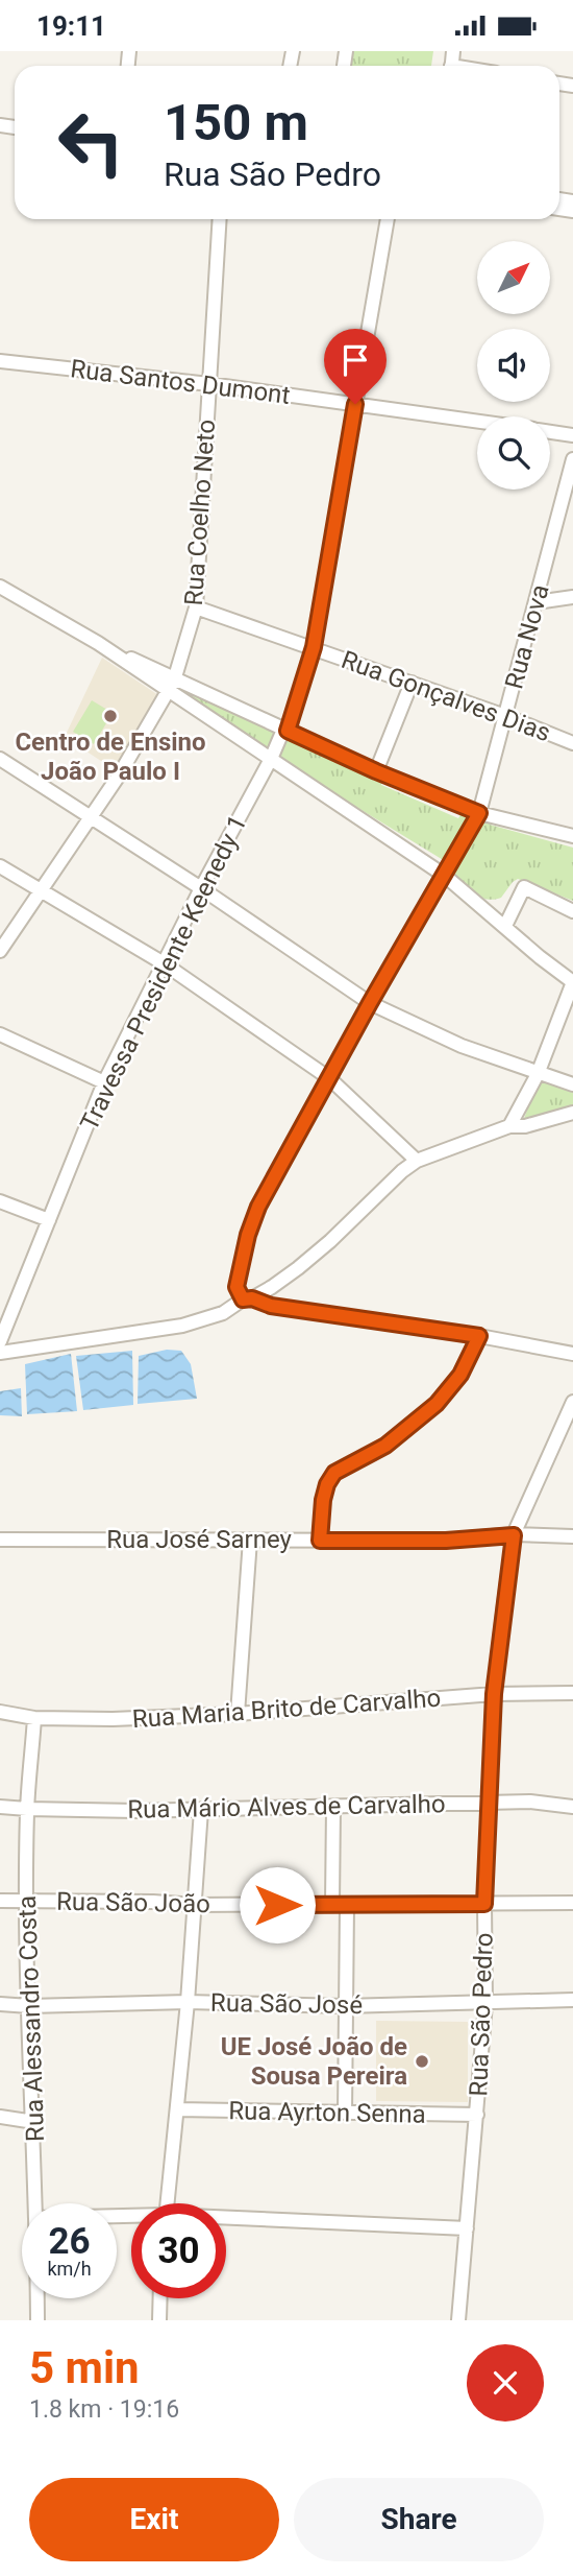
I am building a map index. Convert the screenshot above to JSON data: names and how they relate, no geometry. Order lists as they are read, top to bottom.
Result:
{
  "streets": {
    "street": [
      "Rua Santos Dumont",
      "Rua Coelho Neto",
      "Rua Nova",
      "Rua Gonçalves Dias",
      "Travessa Presidente Keenedy 1",
      "Rua José Sarney",
      "Rua Maria Brito de Carvalho",
      "Rua Mário Alves de Carvalho",
      "Rua São João",
      "Rua São José",
      "Rua São Pedro",
      "Rua Alessandro Costa",
      "Rua Ayrton Senna"
    ]
  },
  "crossings": [
    ["Rua Santos Dumont", "Rua Coelho Neto"],
    ["Rua Santos Dumont", "Travessa Presidente Keenedy 1"],
    ["Rua Coelho Neto", "Rua Gonçalves Dias"],
    ["Rua Nova", "Rua Gonçalves Dias"],
    ["Rua Gonçalves Dias", "Travessa Presidente Keenedy 1"],
    ["Rua José Sarney", "Rua São Pedro"],
    ["Rua Maria Brito de Carvalho", "Rua São Pedro"],
    ["Rua Maria Brito de Carvalho", "Rua Alessandro Costa"],
    ["Rua Mário Alves de Carvalho", "Rua São Pedro"],
    ["Rua Mário Alves de Carvalho", "Rua Alessandro Costa"],
    ["Rua São João", "Rua São Pedro"],
    ["Rua São João", "Rua Alessandro Costa"],
    ["Rua São José", "Rua São Pedro"],
    ["Rua São José", "Rua Alessandro Costa"],
    ["Rua São Pedro", "Rua Ayrton Senna"]
  ],
  "places": ["Centro de Ensino João Paulo I", "UE José João de Sousa Pereira"],
  "north": "top right",
  "page": {
    "status": "19:11",
    "turn": ["150 m", "Rua São Pedro"],
    "speed": "26 km/h",
    "limit": "30",
    "heading": ["5 min", "1.8 km · 19:16"],
    "buttons": ["Exit", "Share"]
  }
}
